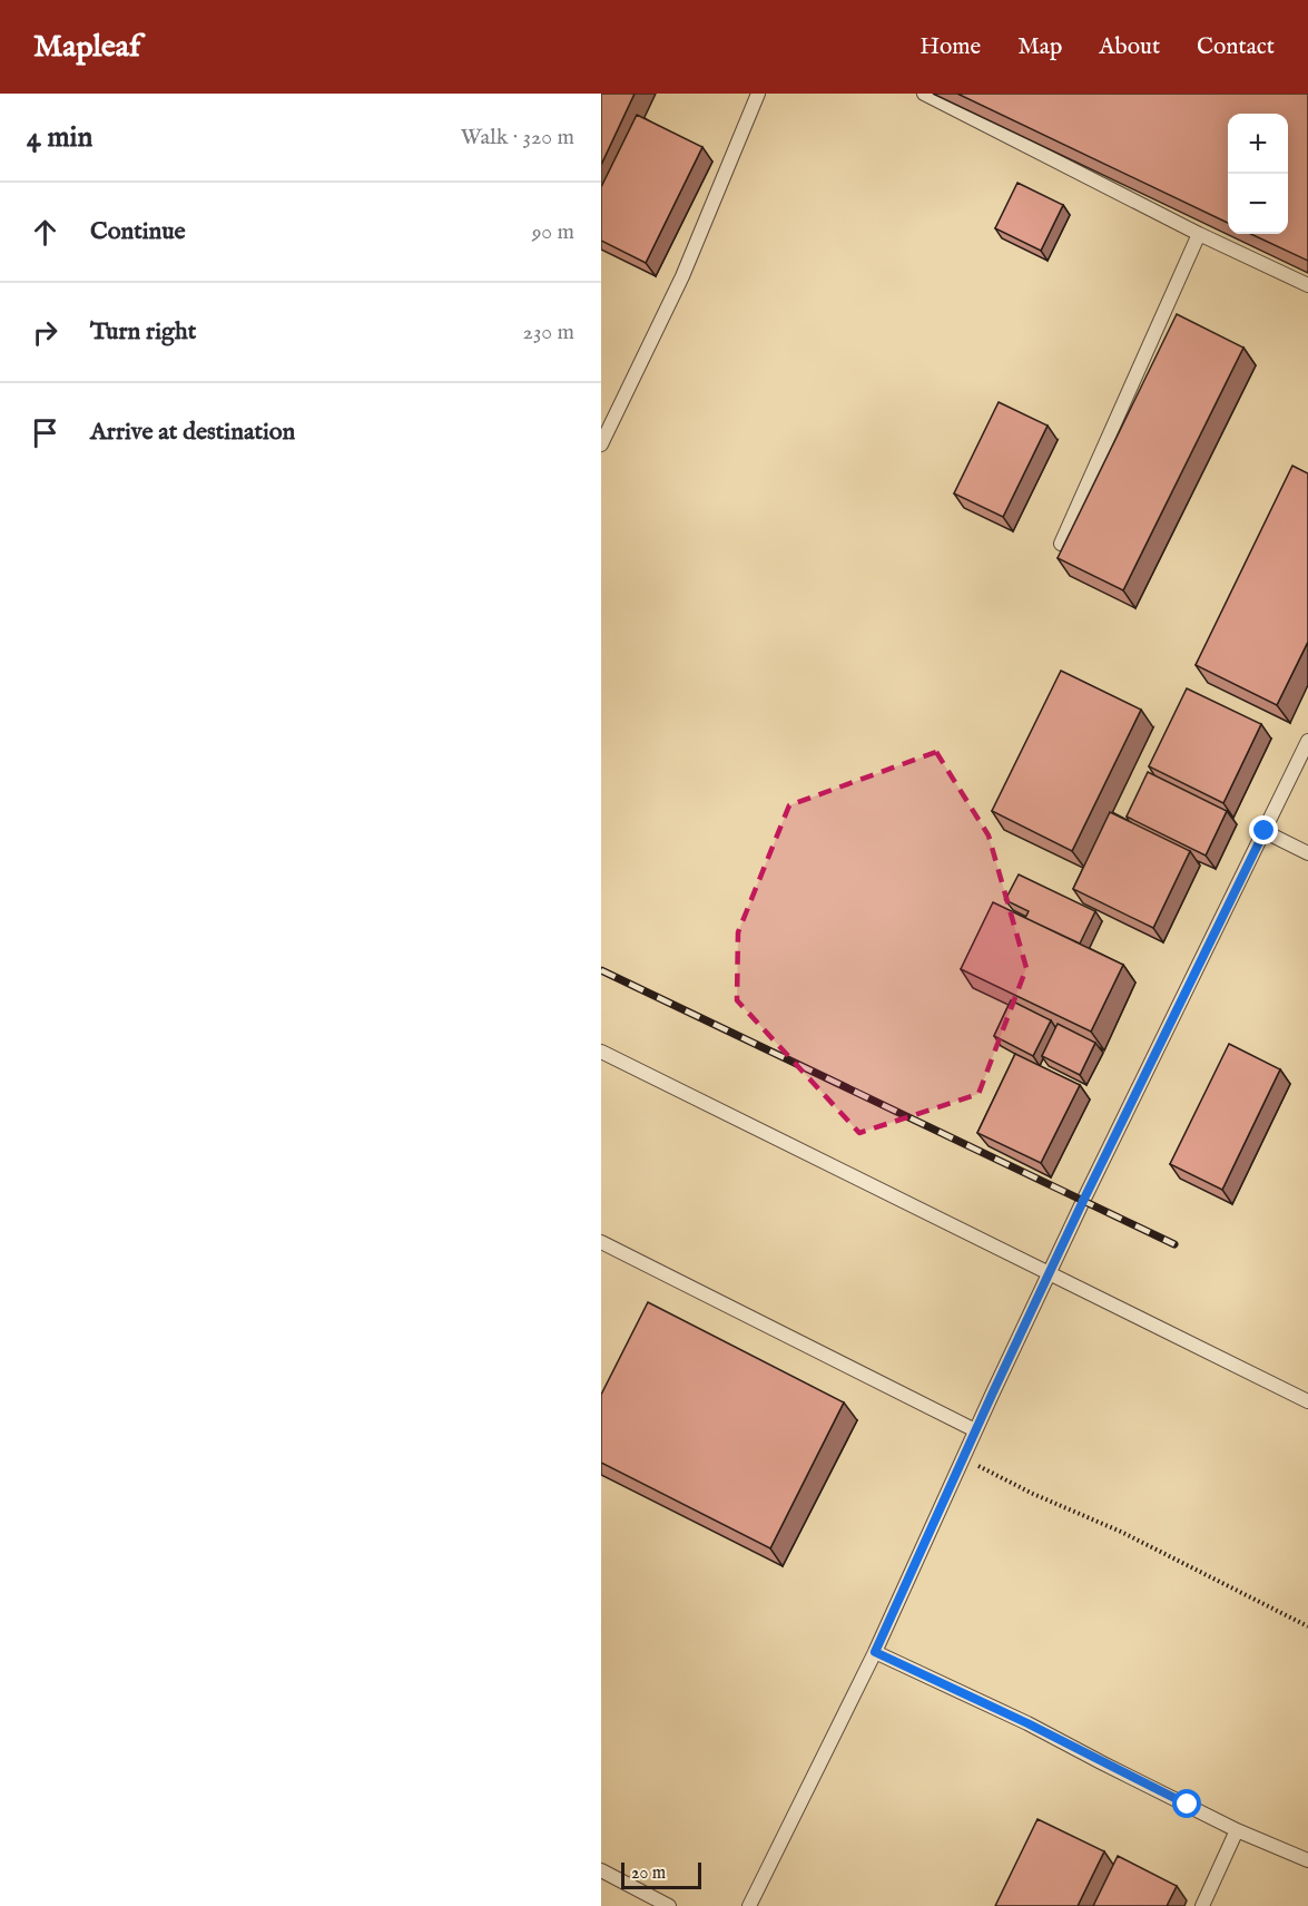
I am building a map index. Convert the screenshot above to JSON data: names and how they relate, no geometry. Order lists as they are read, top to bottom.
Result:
{
  "scale_bar": "20 m",
  "page": {
    "header": "Mapleaf",
    "nav": [
      "Home",
      "Map",
      "About",
      "Contact"
    ],
    "heading": ["4 min", "Walk · 320 m"],
    "map_buttons": ["+", "−"],
    "list": [
      ["Continue", "90 m"],
      ["Turn right", "230 m"],
      "Arrive at destination"
    ],
    "scale": "20 m"
  }
}
